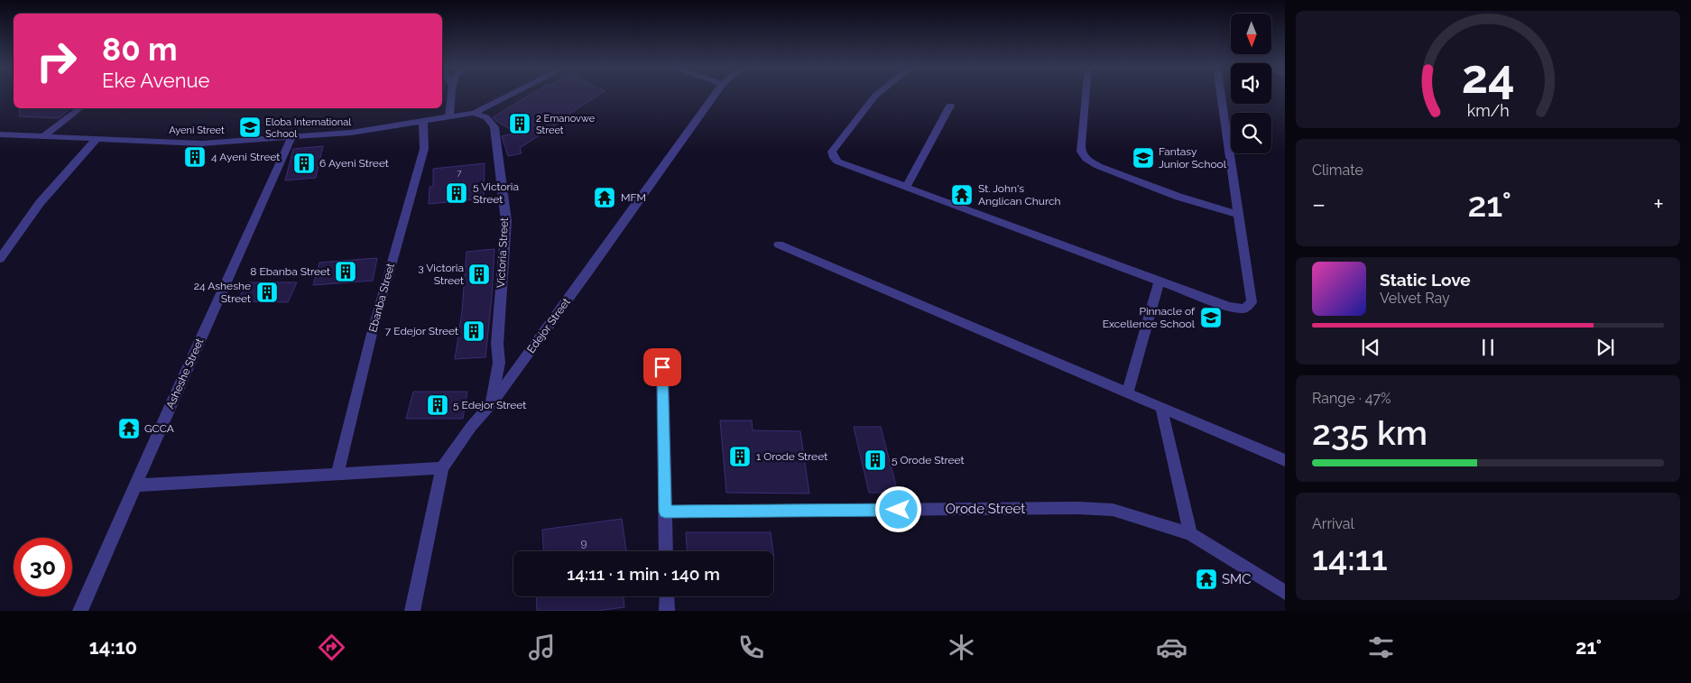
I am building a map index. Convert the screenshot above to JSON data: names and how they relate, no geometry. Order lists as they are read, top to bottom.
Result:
{
  "streets": {
    "street": [
      "Ayeni Street",
      "Victoria Street",
      "Ebanba Street",
      "Edejor Street",
      "Asheshe Street",
      "Orode Street"
    ]
  },
  "crossings": [
    ["Ayeni Street", "Victoria Street"],
    ["Ayeni Street", "Ebanba Street"],
    ["Ayeni Street", "Asheshe Street"],
    ["Victoria Street", "Edejor Street"]
  ],
  "places": {
    "building": [
      "2 Emanovwe Street",
      "4 Ayeni Street",
      "6 Ayeni Street",
      "5 Victoria Street",
      "8 Ebanba Street",
      "3 Victoria Street",
      "24 Asheshe Street",
      "7 Edejor Street",
      "5 Edejor Street",
      "1 Orode Street",
      "5 Orode Street"
    ],
    "school or university": ["Eloba International School", "Fantasy Junior School", "Pinnacle of Excellence School"],
    "temple": [
      "St. John's Anglican Church",
      "MFM",
      "GCCA",
      "SMC"
    ]
  },
  "house_numbers": ["7", "9"],
  "north": "bottom",
  "page": {
    "turn": ["80 m", "Eke Avenue"],
    "tile": [
      "Climate",
      ["Range · 47%", "235 km"],
      ["Arrival", "14:11"]
    ],
    "heat": ["−", "21°", "+"],
    "song": ["Static Love", "Velvet Ray"],
    "limit": "30",
    "trip": "14:11 · 1 min · 140 m",
    "tabs": ["14:10", "21°"],
    "gauge": ["24", "km/h"]
  }
}
